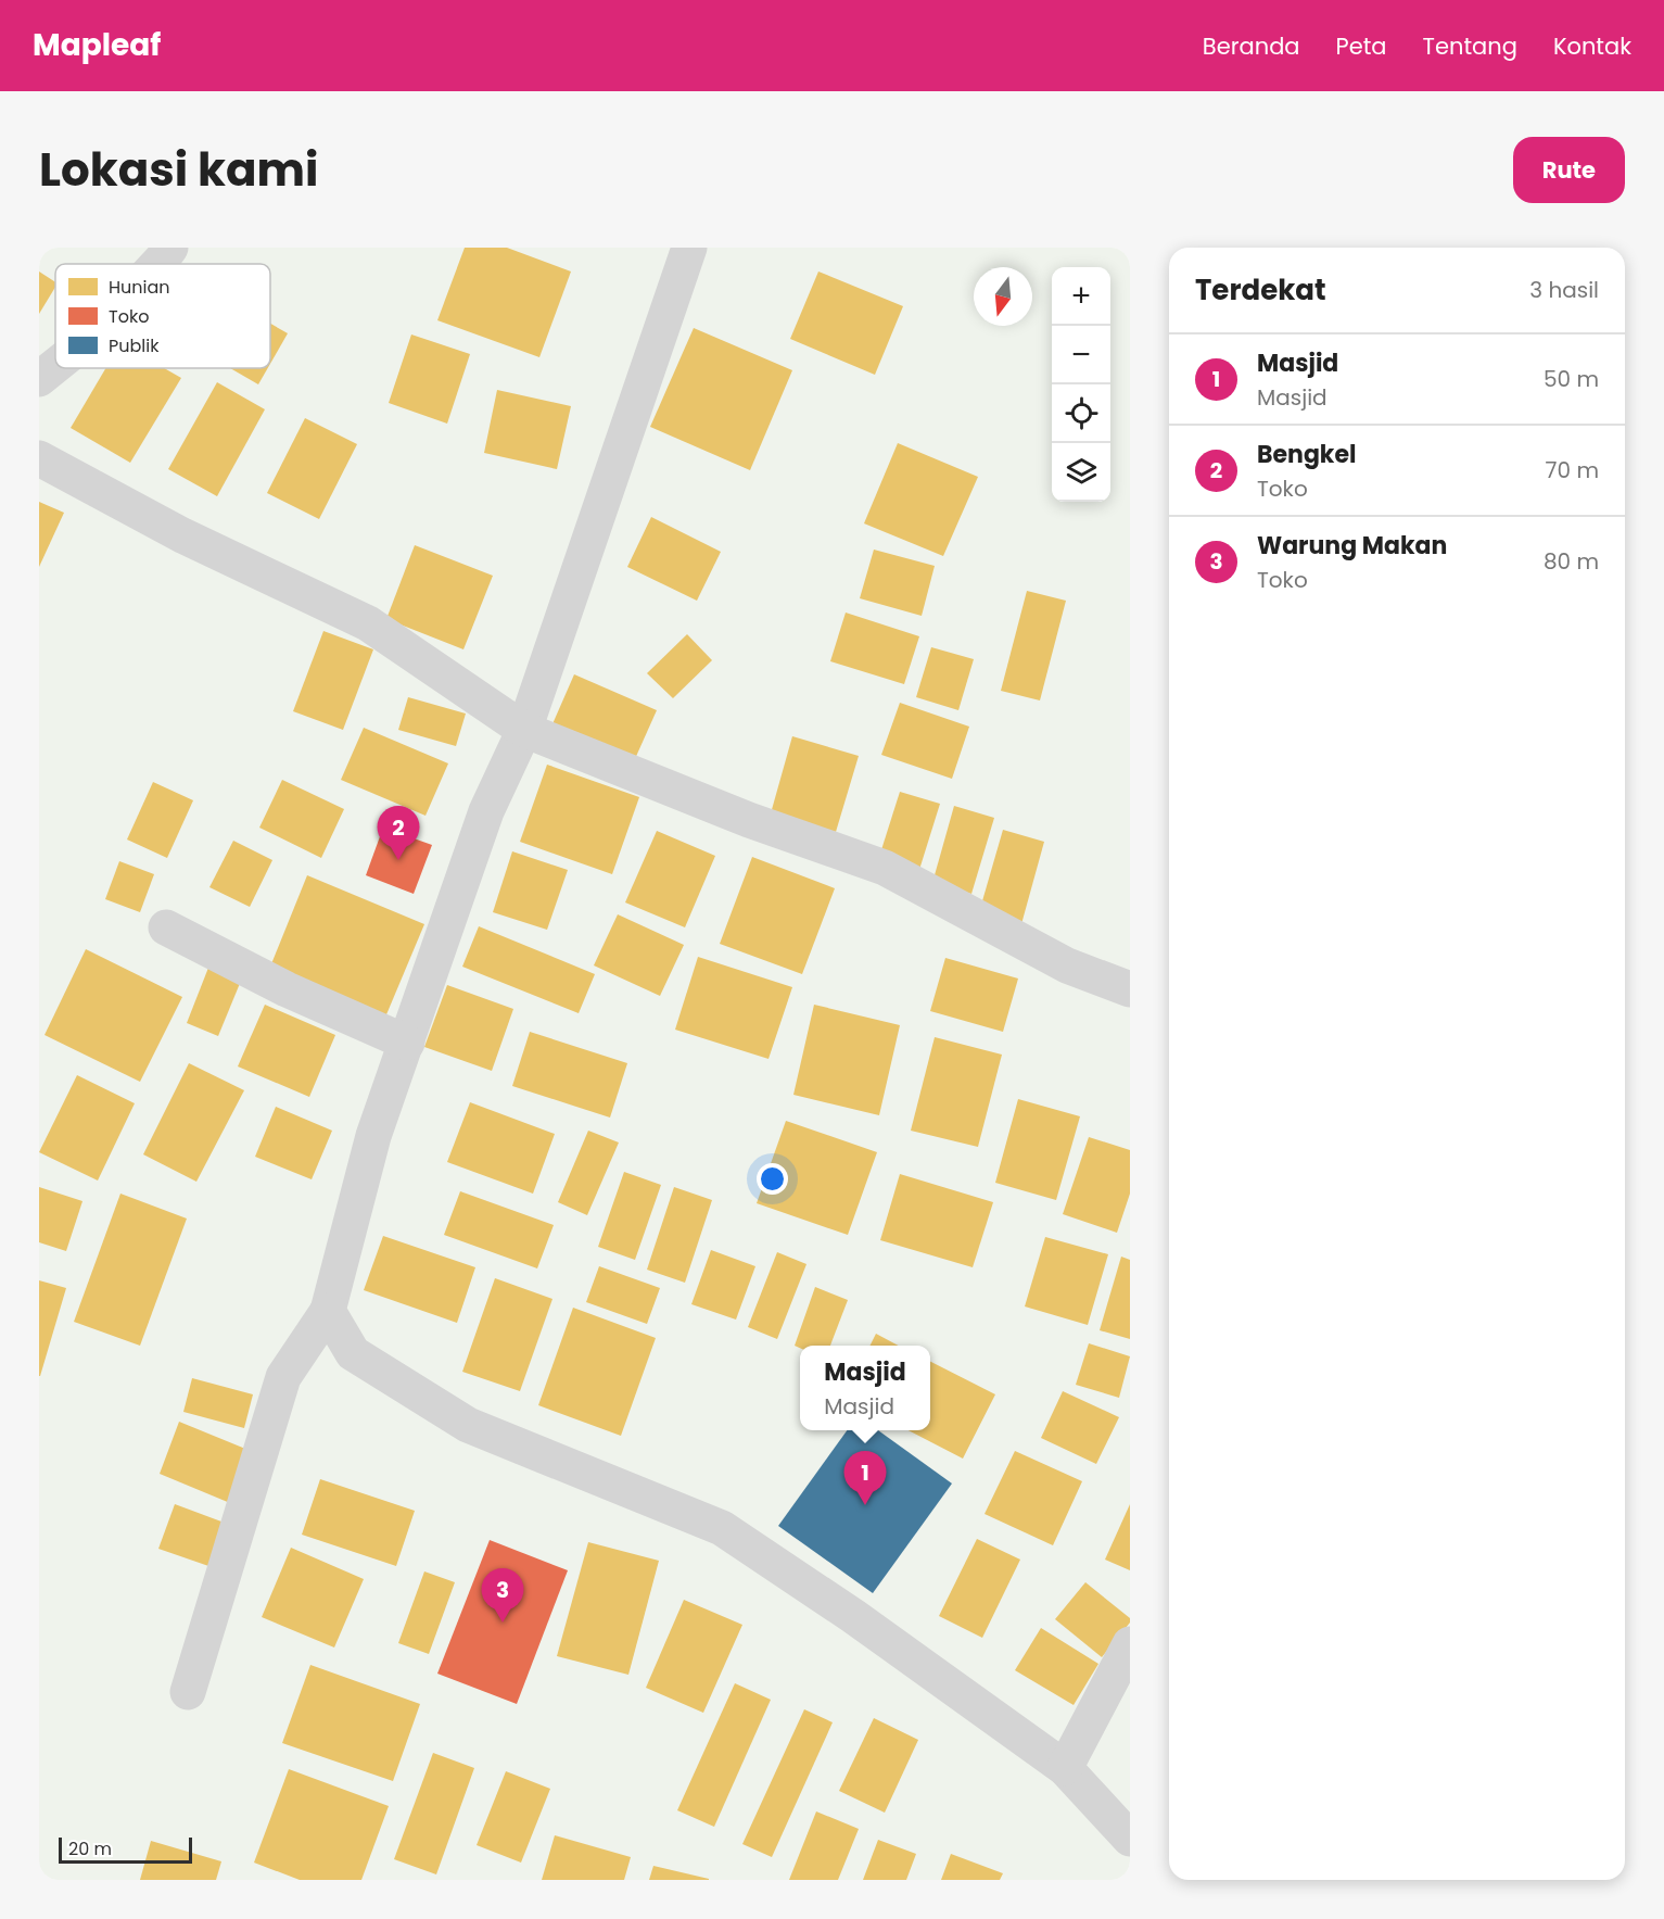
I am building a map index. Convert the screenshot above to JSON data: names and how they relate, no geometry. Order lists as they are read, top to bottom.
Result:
{
  "legend": ["Hunian", "Toko", "Publik"],
  "scale_bar": "20 m",
  "north": "bottom",
  "page": {
    "header": "Mapleaf",
    "nav": [
      "Beranda",
      "Peta",
      "Tentang",
      "Kontak"
    ],
    "title": "Lokasi kami",
    "buttons": "Rute",
    "heading": ["Terdekat", "3 hasil"],
    "map_buttons": ["+", "−"],
    "list": [
      {
        "mark": "1",
        "name": "Masjid",
        "note": "Masjid",
        "value": "50 m"
      },
      {
        "mark": "2",
        "name": "Bengkel",
        "note": "Toko",
        "value": "70 m"
      },
      {
        "mark": "3",
        "name": "Warung Makan",
        "note": "Toko",
        "value": "80 m"
      }
    ],
    "pins": ["2", "1", "3"],
    "popup": ["Masjid", "Masjid"],
    "scale": "20 m"
  }
}
